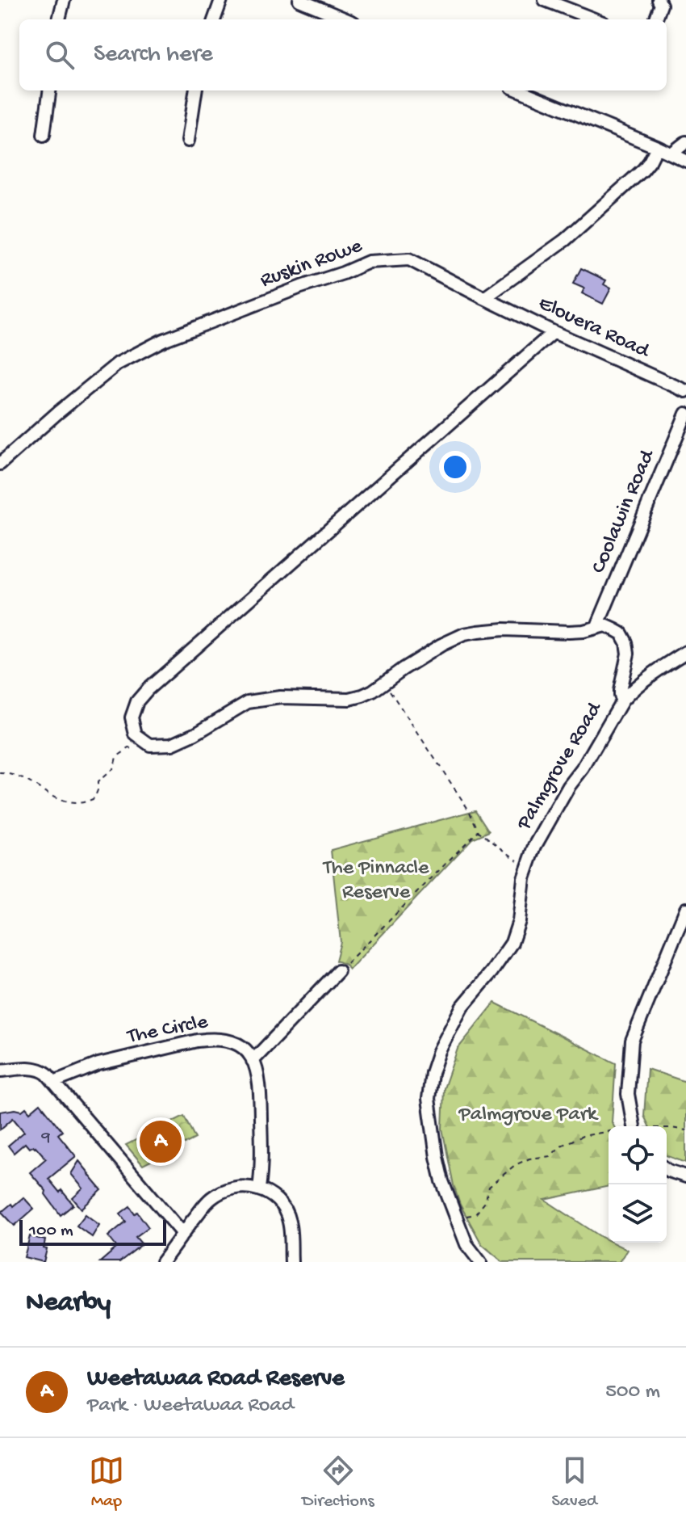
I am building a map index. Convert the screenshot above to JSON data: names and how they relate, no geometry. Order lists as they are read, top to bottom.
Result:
{
  "streets": {
    "street": [
      "Ruskin Rowe",
      "Elouera Road",
      "Coolawin Road",
      "Palmgrove Road",
      "The Circle"
    ]
  },
  "crossings": [
    ["Ruskin Rowe", "Elouera Road"],
    ["Coolawin Road", "Palmgrove Road"]
  ],
  "parks": ["The Pinnacle Reserve", "Palmgrove Park"],
  "house_numbers": ["9"],
  "scale_bar": "100 m",
  "page": {
    "search": "Search here",
    "pins": "A",
    "scale": "100 m",
    "heading": "Nearby",
    "list": [
      {
        "mark": "A",
        "name": "Weetawaa Road Reserve",
        "note": "Park · Weetawaa Road",
        "value": "500 m"
      }
    ],
    "nav": ["Map", "Directions", "Saved"]
  }
}
